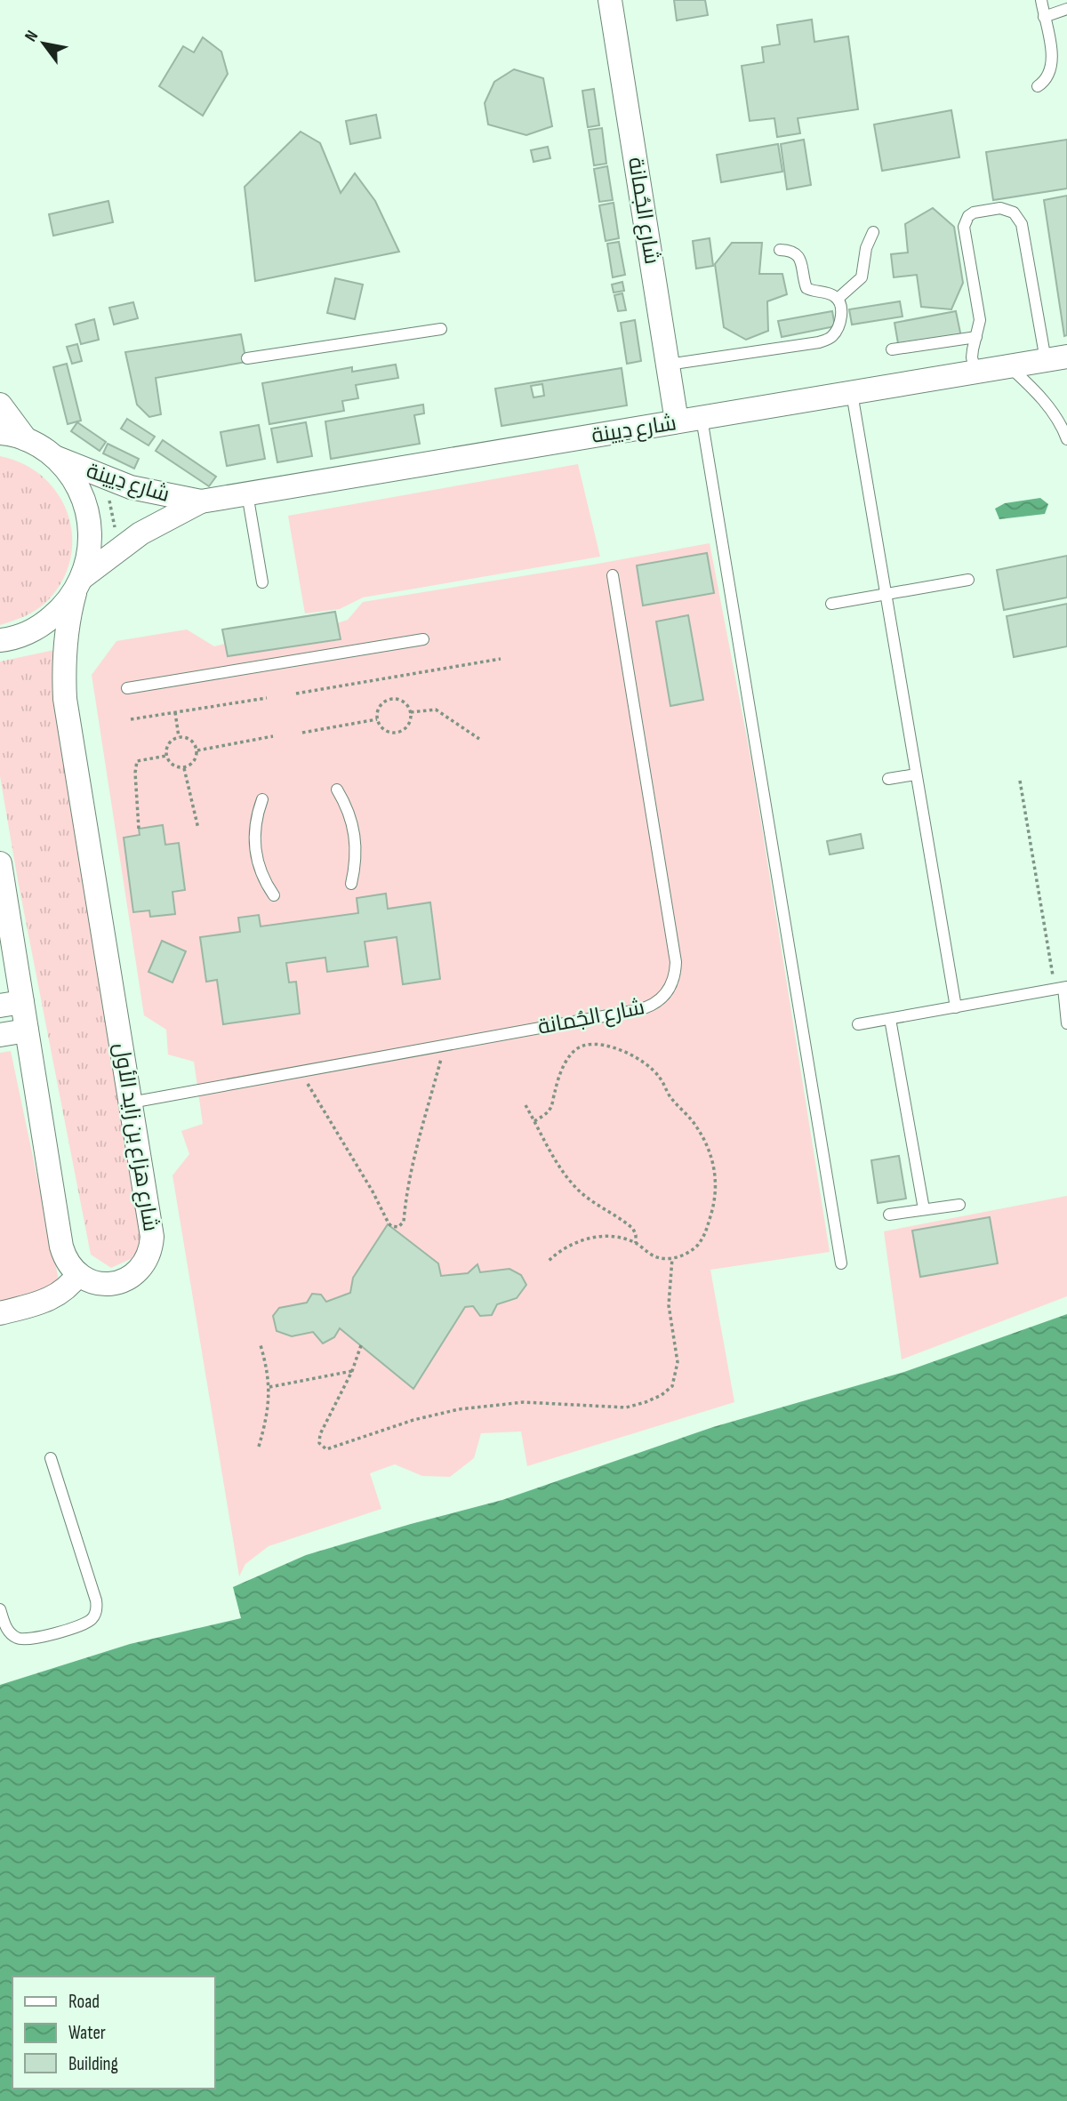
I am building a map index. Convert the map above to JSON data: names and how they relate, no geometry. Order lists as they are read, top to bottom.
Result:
{
  "streets": {
    "street": ["شارع الجُمانة", "شارع دِيينة", "شارع هزاع بن زايد الأول"]
  },
  "crossings": [
    ["شارع الجُمانة", "شارع دِيينة"],
    ["شارع الجُمانة", "شارع هزاع بن زايد الأول"],
    ["شارع دِيينة", "شارع هزاع بن زايد الأول"]
  ],
  "legend": ["Road", "Water", "Building"],
  "north": "top left"
}
